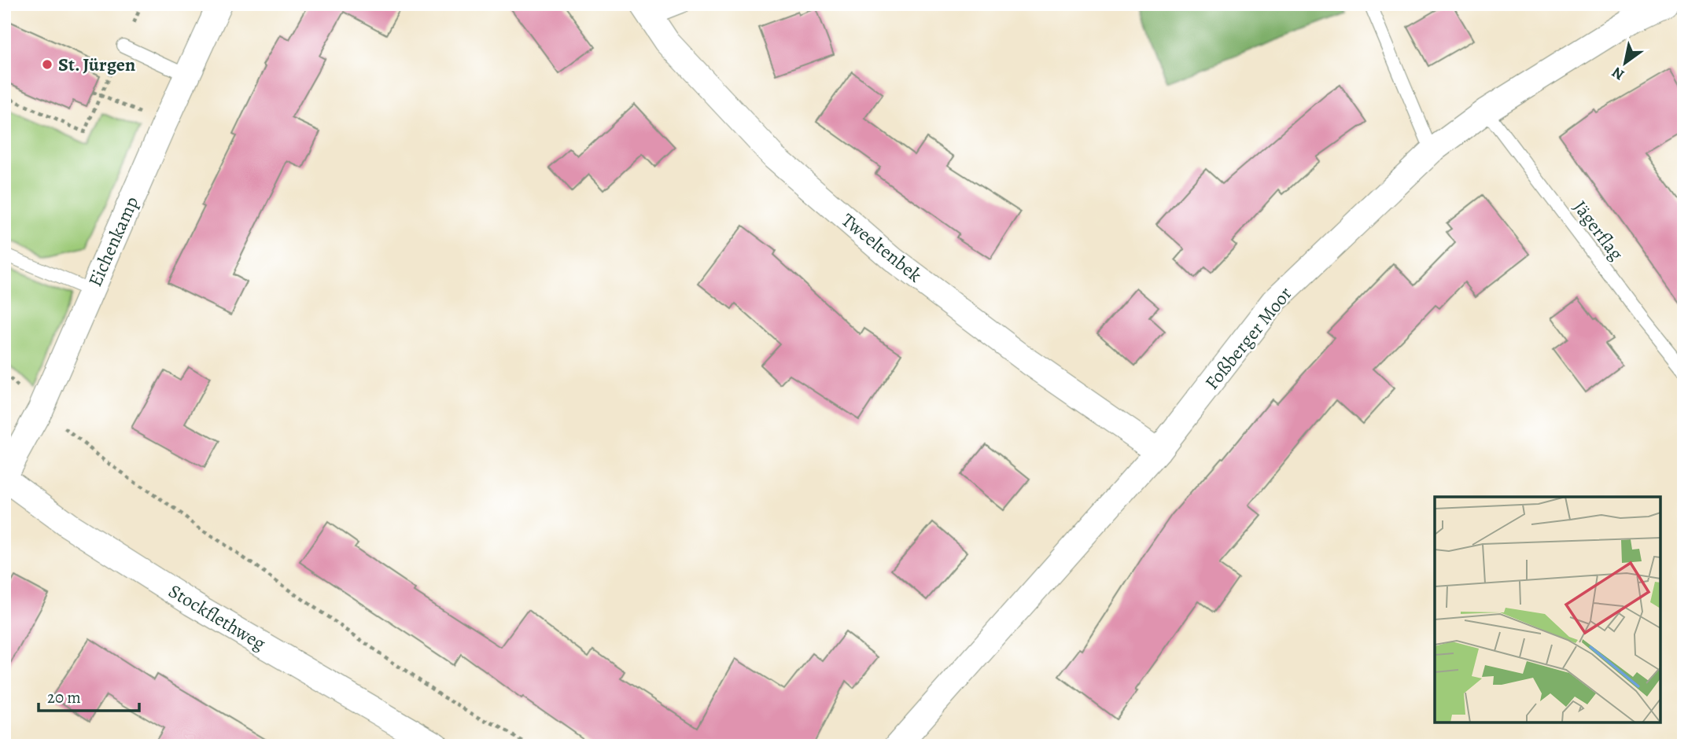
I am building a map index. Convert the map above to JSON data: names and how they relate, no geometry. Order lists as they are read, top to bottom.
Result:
{
  "streets": {
    "street": [
      "Eichenkamp",
      "Tweeltenbek",
      "Foßberger Moor",
      "Stockflethweg"
    ],
    "lane": ["Jägerflag"]
  },
  "crossings": [
    ["Jägerflag", "Foßberger Moor"],
    ["Eichenkamp", "Stockflethweg"],
    ["Tweeltenbek", "Foßberger Moor"]
  ],
  "places": ["St. Jürgen"],
  "scale_bar": "20 m",
  "north": "bottom left"
}
